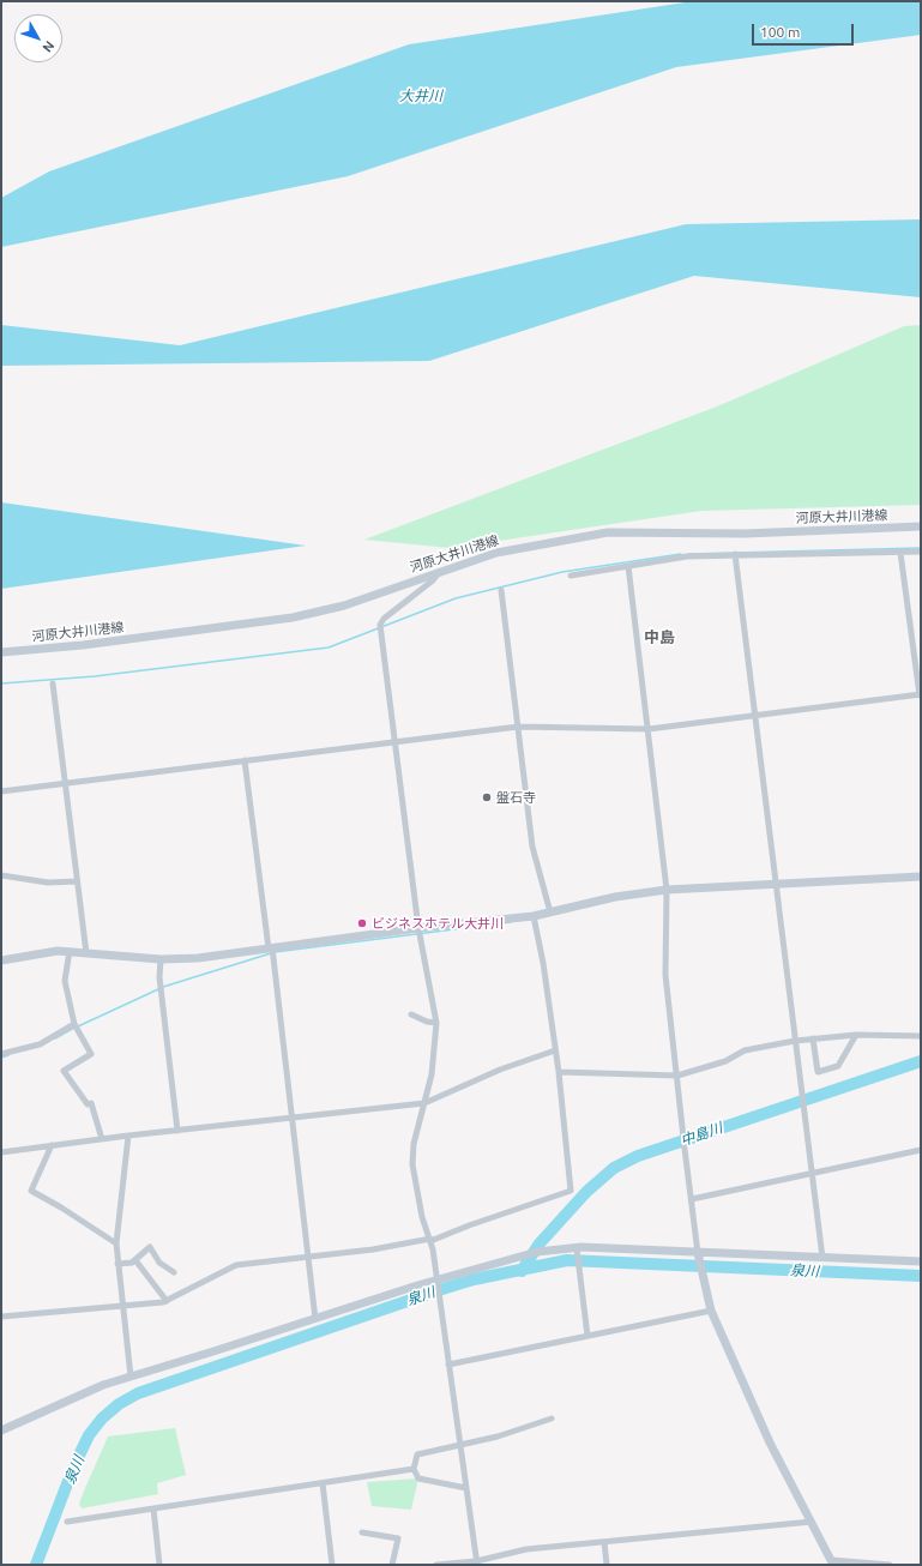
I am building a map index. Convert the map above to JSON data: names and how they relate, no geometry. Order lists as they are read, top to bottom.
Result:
{
  "streets": {
    "street": ["河原大井川港線"]
  },
  "districts": ["中島"],
  "water": ["大井川", "中島川", "泉川"],
  "places": ["盤石寺", "ビジネスホテル大井川"],
  "scale_bar": "100 m",
  "north": "bottom right"
}
